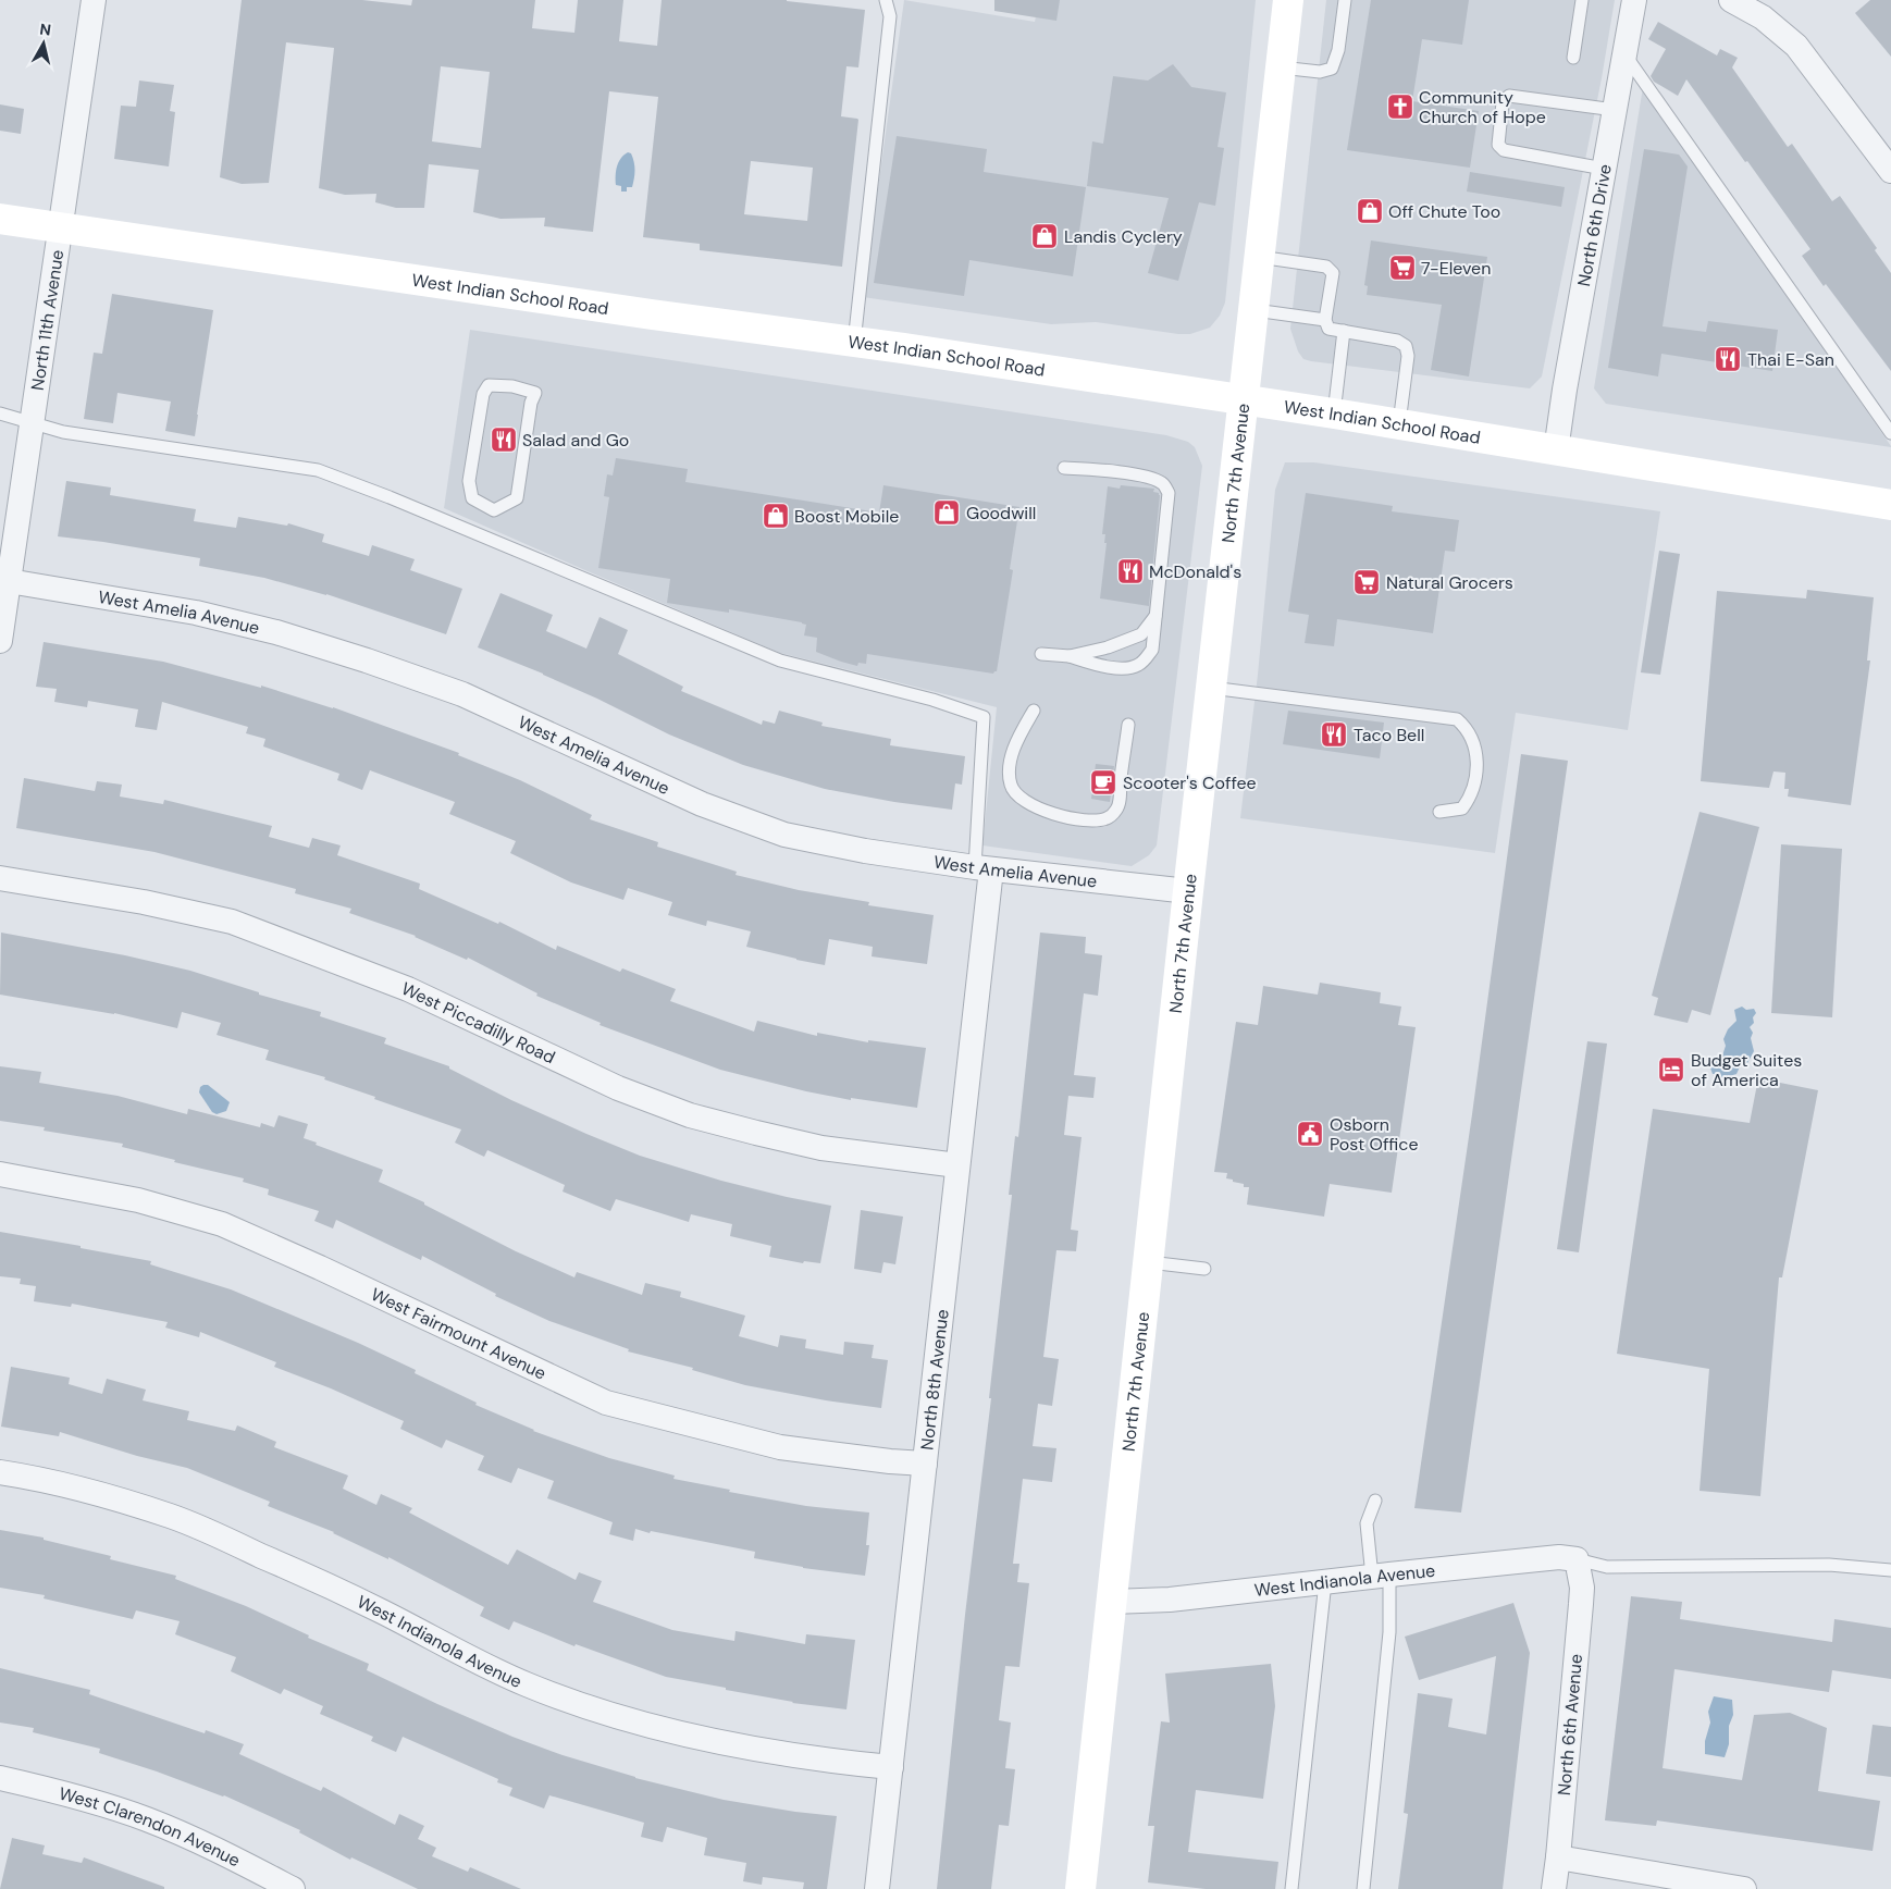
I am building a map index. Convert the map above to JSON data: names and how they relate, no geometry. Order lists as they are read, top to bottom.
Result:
{
  "streets": {
    "main road": ["West Indian School Road", "North 7th Avenue"],
    "street": [
      "North 6th Drive",
      "North 11th Avenue",
      "West Amelia Avenue",
      "West Piccadilly Road",
      "West Fairmount Avenue",
      "North 8th Avenue",
      "West Indianola Avenue",
      "North 6th Avenue",
      "West Clarendon Avenue"
    ]
  },
  "crossings": [
    ["North 6th Drive", "West Indian School Road"],
    ["West Indian School Road", "North 11th Avenue"],
    ["West Indian School Road", "North 7th Avenue"],
    ["North 11th Avenue", "West Amelia Avenue"],
    ["North 7th Avenue", "West Amelia Avenue"],
    ["North 7th Avenue", "West Indianola Avenue"],
    ["West Amelia Avenue", "North 8th Avenue"],
    ["West Piccadilly Road", "North 8th Avenue"],
    ["West Fairmount Avenue", "North 8th Avenue"],
    ["North 8th Avenue", "West Indianola Avenue"],
    ["West Indianola Avenue", "North 6th Avenue"]
  ],
  "places": {
    "church": ["Community Church of Hope"],
    "shop": [
      "Off Chute Too",
      "Landis Cyclery",
      "Goodwill",
      "Boost Mobile"
    ],
    "supermarket": ["7-Eleven", "Natural Grocers"],
    "restaurant": [
      "Thai E-San",
      "Salad and Go",
      "McDonald's",
      "Taco Bell"
    ],
    "cafe": ["Scooter's Coffee"],
    "hotel": ["Budget Suites of America"],
    "public building": ["Osborn Post Office"]
  },
  "north": "top"
}
